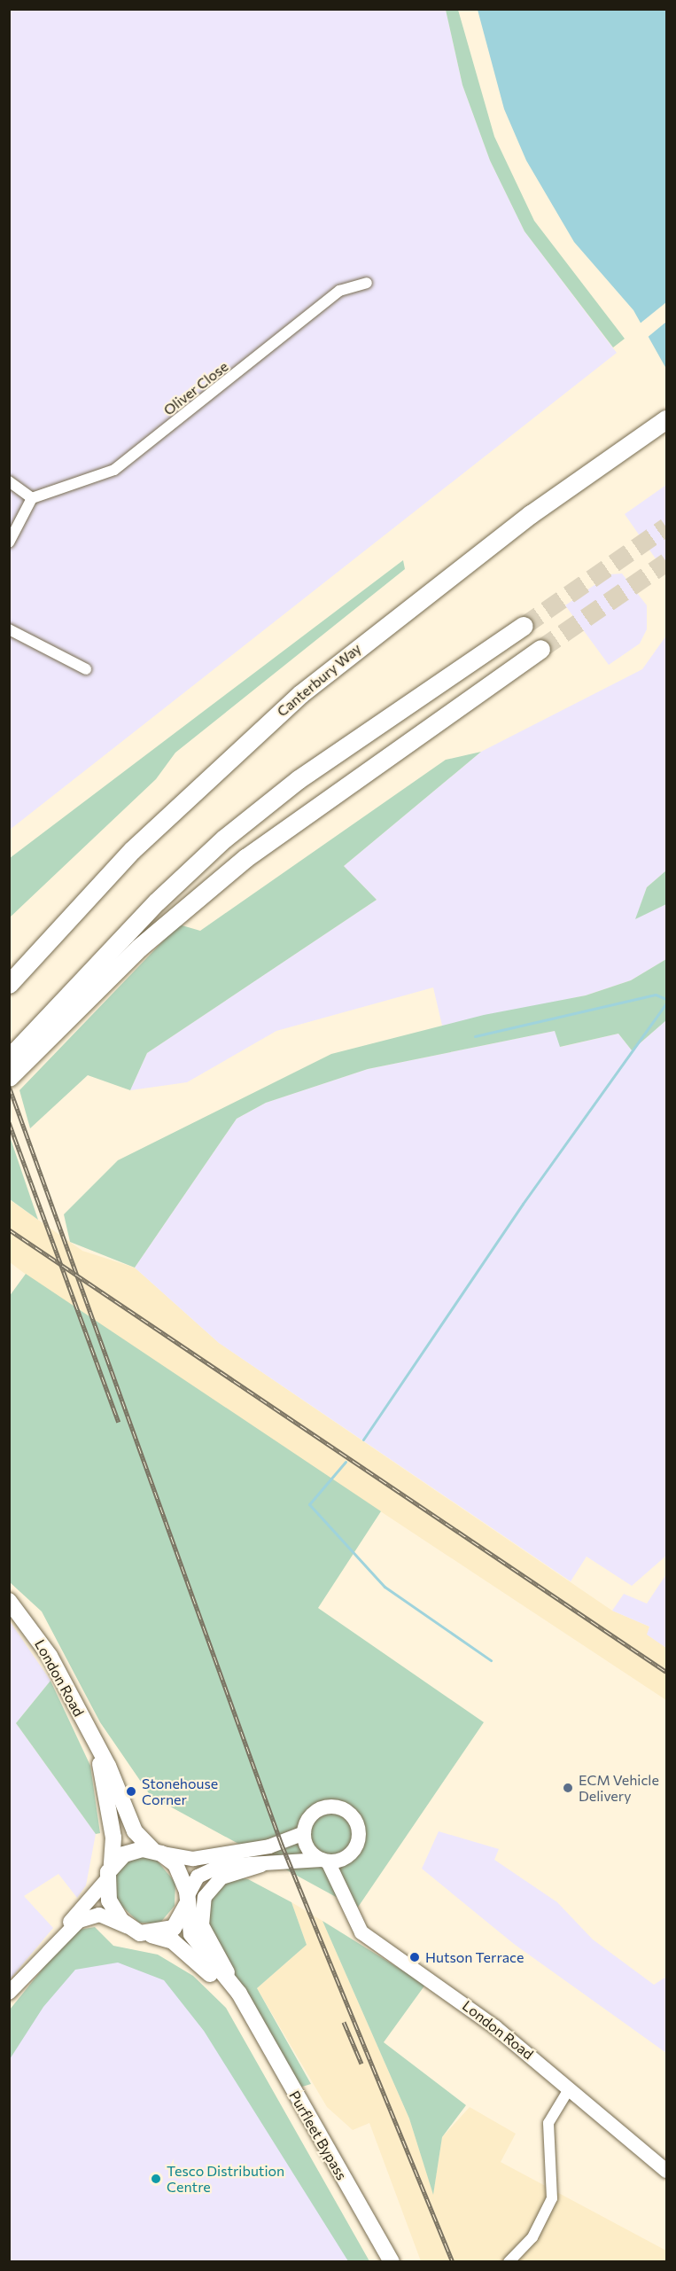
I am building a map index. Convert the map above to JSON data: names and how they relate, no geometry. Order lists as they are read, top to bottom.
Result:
{
  "streets": {
    "highway": ["Canterbury Way"],
    "main road": ["London Road", "Purfleet Bypass"],
    "street": ["Oliver Close"]
  },
  "crossings": [
    ["London Road", "Purfleet Bypass"]
  ],
  "places": [
    "ECM Vehicle Delivery",
    "Stonehouse Corner",
    "Hutson Terrace",
    "Tesco Distribution Centre"
  ]
}
